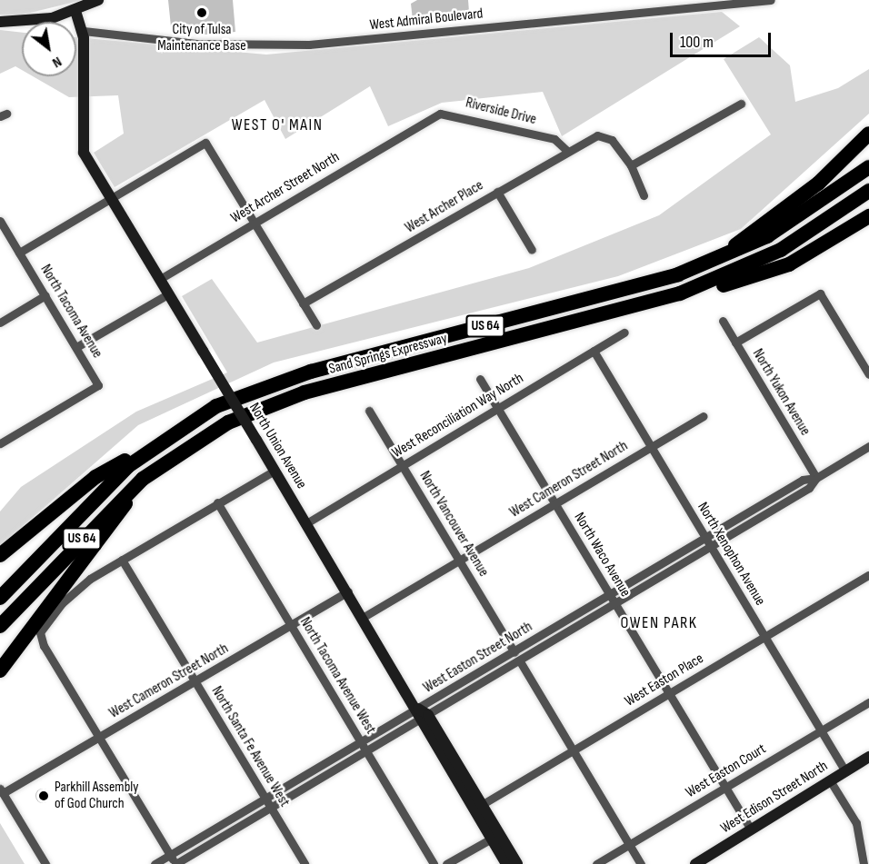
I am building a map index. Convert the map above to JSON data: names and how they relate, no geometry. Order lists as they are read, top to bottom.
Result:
{
  "streets": {
    "highway": ["US 64", "Sand Springs Expressway"],
    "street": [
      "West Admiral Boulevard",
      "Riverside Drive",
      "West Archer Street North",
      "West Archer Place",
      "North Tacoma Avenue",
      "North Yukon Avenue",
      "West Reconciliation Way North",
      "North Union Avenue",
      "West Cameron Street North",
      "North Vancouver Avenue",
      "North Xenophon Avenue",
      "North Waco Avenue",
      "West Easton Street North",
      "North Tacoma Avenue West",
      "West Easton Place",
      "North Santa Fe Avenue West",
      "West Easton Court",
      "West Edison Street North"
    ]
  },
  "crossings": [
    ["West Admiral Boulevard", "North Union Avenue"],
    ["Riverside Drive", "West Archer Street North"],
    ["Riverside Drive", "West Archer Place"],
    ["West Archer Street North", "North Union Avenue"],
    ["North Yukon Avenue", "West Easton Street North"],
    ["West Reconciliation Way North", "North Union Avenue"],
    ["West Reconciliation Way North", "North Vancouver Avenue"],
    ["West Reconciliation Way North", "North Xenophon Avenue"],
    ["West Reconciliation Way North", "North Waco Avenue"],
    ["North Union Avenue", "West Cameron Street North"],
    ["North Union Avenue", "West Easton Street North"],
    ["North Union Avenue", "West Easton Place"],
    ["West Cameron Street North", "North Vancouver Avenue"],
    ["West Cameron Street North", "North Xenophon Avenue"],
    ["West Cameron Street North", "North Waco Avenue"],
    ["West Cameron Street North", "North Tacoma Avenue West"],
    ["West Cameron Street North", "North Santa Fe Avenue West"],
    ["North Vancouver Avenue", "West Easton Street North"],
    ["North Xenophon Avenue", "West Easton Street North"],
    ["North Xenophon Avenue", "West Easton Place"],
    ["North Xenophon Avenue", "West Easton Court"],
    ["North Xenophon Avenue", "West Edison Street North"],
    ["North Waco Avenue", "West Easton Street North"],
    ["North Waco Avenue", "West Easton Place"],
    ["North Waco Avenue", "West Easton Court"],
    ["North Waco Avenue", "West Edison Street North"],
    ["West Easton Street North", "North Tacoma Avenue West"],
    ["West Easton Street North", "North Santa Fe Avenue West"]
  ],
  "districts": ["WEST O' MAIN", "OWEN PARK"],
  "places": ["City of Tulsa Maintenance Base", "Parkhill Assembly of God Church"],
  "scale_bar": "100 m",
  "north": "bottom right"
}
